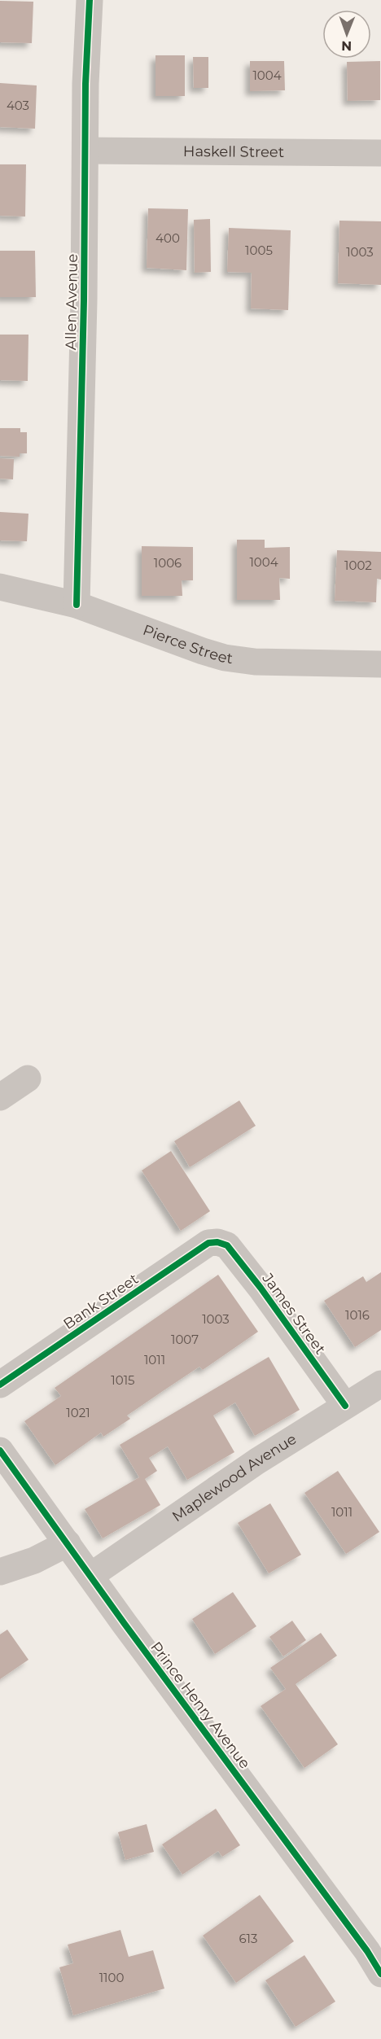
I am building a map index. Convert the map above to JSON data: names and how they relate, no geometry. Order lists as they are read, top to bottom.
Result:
{
  "streets": {
    "street": [
      "Haskell Street",
      "Allen Avenue",
      "Pierce Street",
      "Bank Street",
      "James Street",
      "Maplewood Avenue",
      "Prince Henry Avenue"
    ]
  },
  "crossings": [
    ["Haskell Street", "Allen Avenue"],
    ["Allen Avenue", "Pierce Street"],
    ["Bank Street", "James Street"],
    ["James Street", "Maplewood Avenue"],
    ["Maplewood Avenue", "Prince Henry Avenue"]
  ],
  "house_numbers": [
    "1004",
    "403",
    "400",
    "1005",
    "1003",
    "1004",
    "1006",
    "1002",
    "1016",
    "1003",
    "1007",
    "1011",
    "1015",
    "1021",
    "1011",
    "613",
    "1100"
  ],
  "north": "bottom"
}
